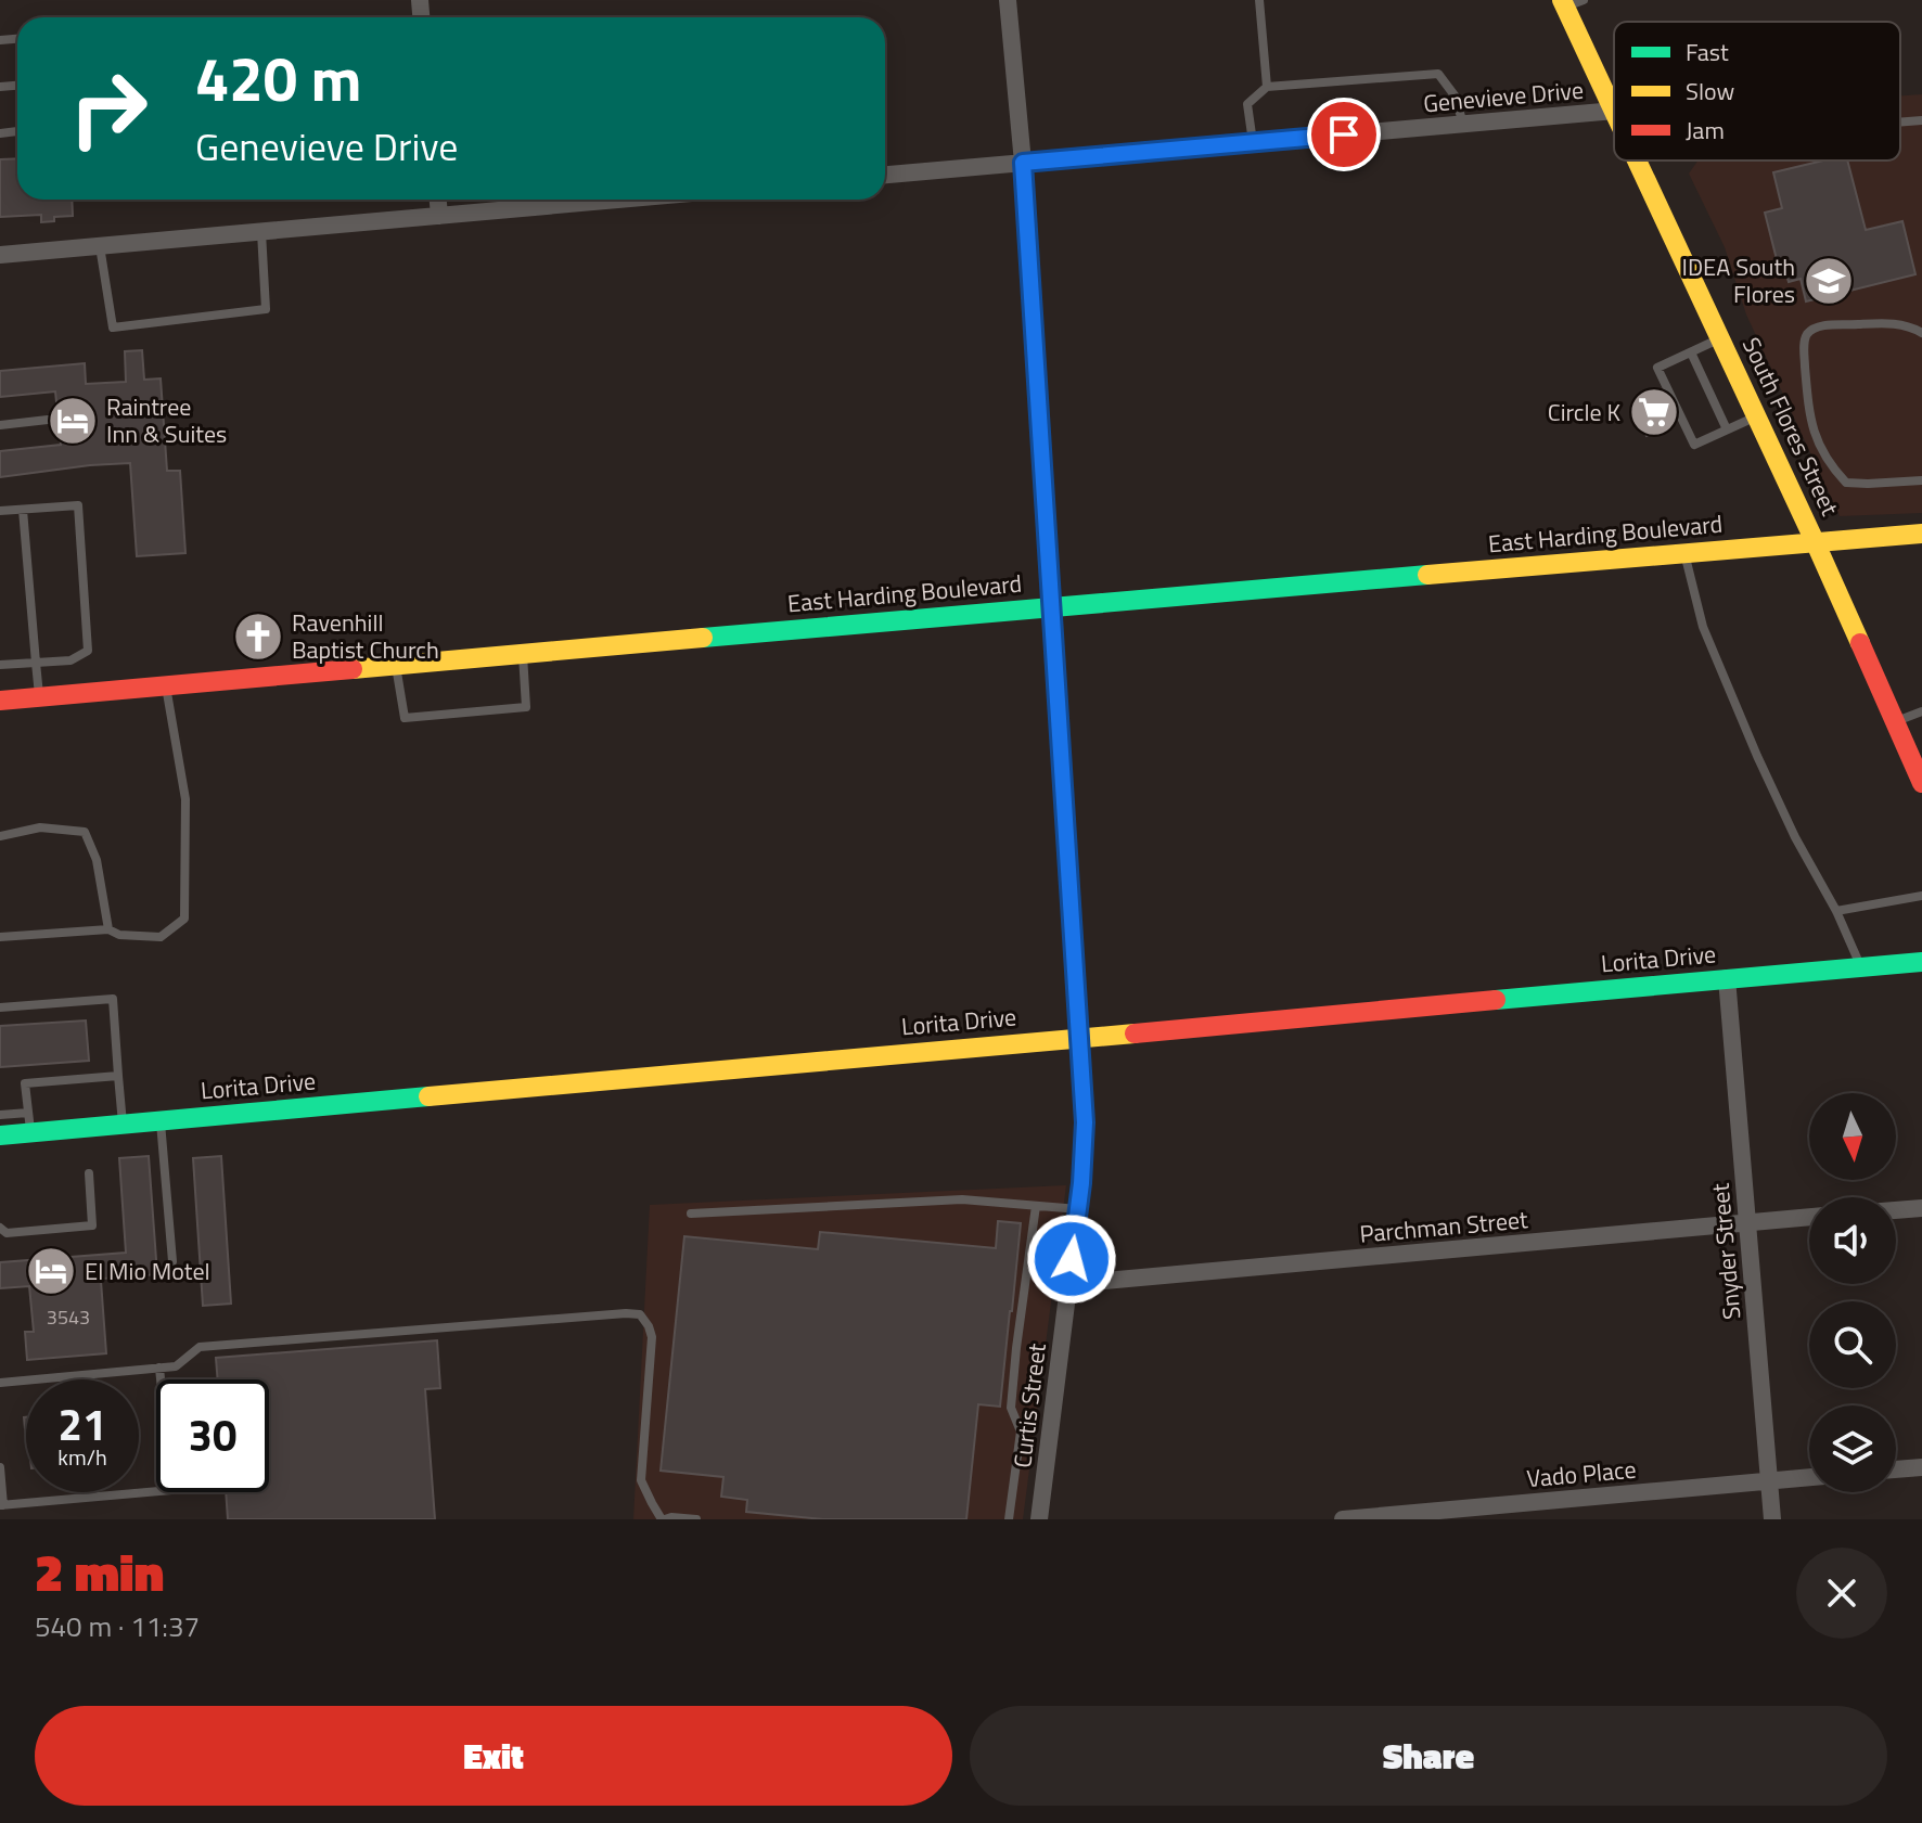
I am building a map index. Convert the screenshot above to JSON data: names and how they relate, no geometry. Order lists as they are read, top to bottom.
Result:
{
  "streets": {
    "street": [
      "Genevieve Drive",
      "South Flores Street",
      "East Harding Boulevard",
      "Lorita Drive",
      "Parchman Street",
      "Snyder Street",
      "Curtis Street",
      "Vado Place"
    ]
  },
  "crossings": [
    ["Genevieve Drive", "Curtis Street"],
    ["South Flores Street", "East Harding Boulevard"],
    ["East Harding Boulevard", "Curtis Street"],
    ["Lorita Drive", "Snyder Street"],
    ["Lorita Drive", "Curtis Street"],
    ["Parchman Street", "Snyder Street"],
    ["Parchman Street", "Curtis Street"],
    ["Snyder Street", "Vado Place"]
  ],
  "places": {
    "school or university": ["IDEA South Flores"],
    "supermarket": ["Circle K"],
    "hotel": ["Raintree Inn & Suites", "El Mio Motel"],
    "church": ["Ravenhill Baptist Church"]
  },
  "house_numbers": ["3543"],
  "legend": ["Fast", "Slow", "Jam"],
  "north": "bottom",
  "page": {
    "turn": ["420 m", "Genevieve Drive"],
    "speed": "21 km/h",
    "limit": "30",
    "heading": ["2 min", "540 m · 11:37"],
    "buttons": ["Exit", "Share"]
  }
}
